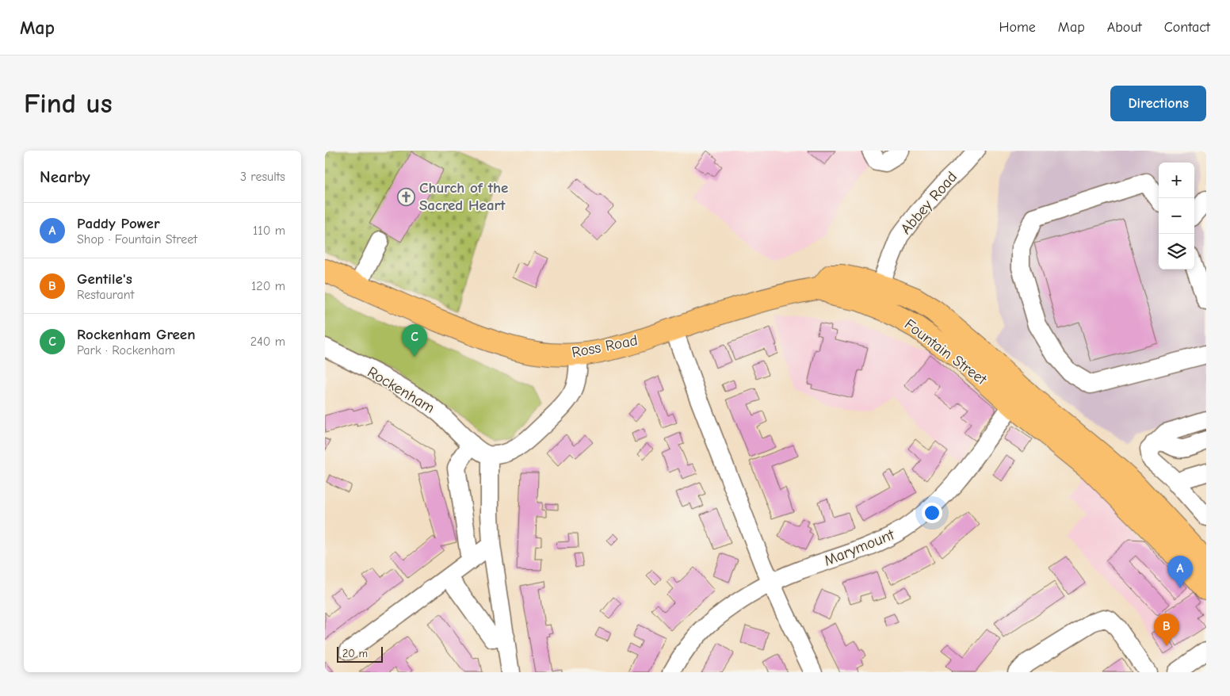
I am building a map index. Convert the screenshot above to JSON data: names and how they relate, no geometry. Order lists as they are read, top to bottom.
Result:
{
  "streets": {
    "main road": ["Ross Road", "Fountain Street"],
    "street": ["Abbey Road", "Rockenham", "Marymount"]
  },
  "crossings": [
    ["Abbey Road", "Fountain Street"],
    ["Ross Road", "Fountain Street"],
    ["Fountain Street", "Marymount"]
  ],
  "places": {
    "church": ["Church of the Sacred Heart"]
  },
  "scale_bar": "20 m",
  "page": {
    "header": "Map",
    "nav": [
      "Home",
      "Map",
      "About",
      "Contact"
    ],
    "buttons": "Directions",
    "title": "Find us",
    "heading": ["Nearby", "3 results"],
    "map_buttons": ["+", "−"],
    "list": [
      {
        "mark": "A",
        "name": "Paddy Power",
        "note": "Shop · Fountain Street",
        "value": "110 m"
      },
      {
        "mark": "B",
        "name": "Gentile's",
        "note": "Restaurant",
        "value": "120 m"
      },
      {
        "mark": "C",
        "name": "Rockenham Green",
        "note": "Park · Rockenham",
        "value": "240 m"
      }
    ],
    "pins": ["C", "A", "B"],
    "scale": "20 m"
  }
}
